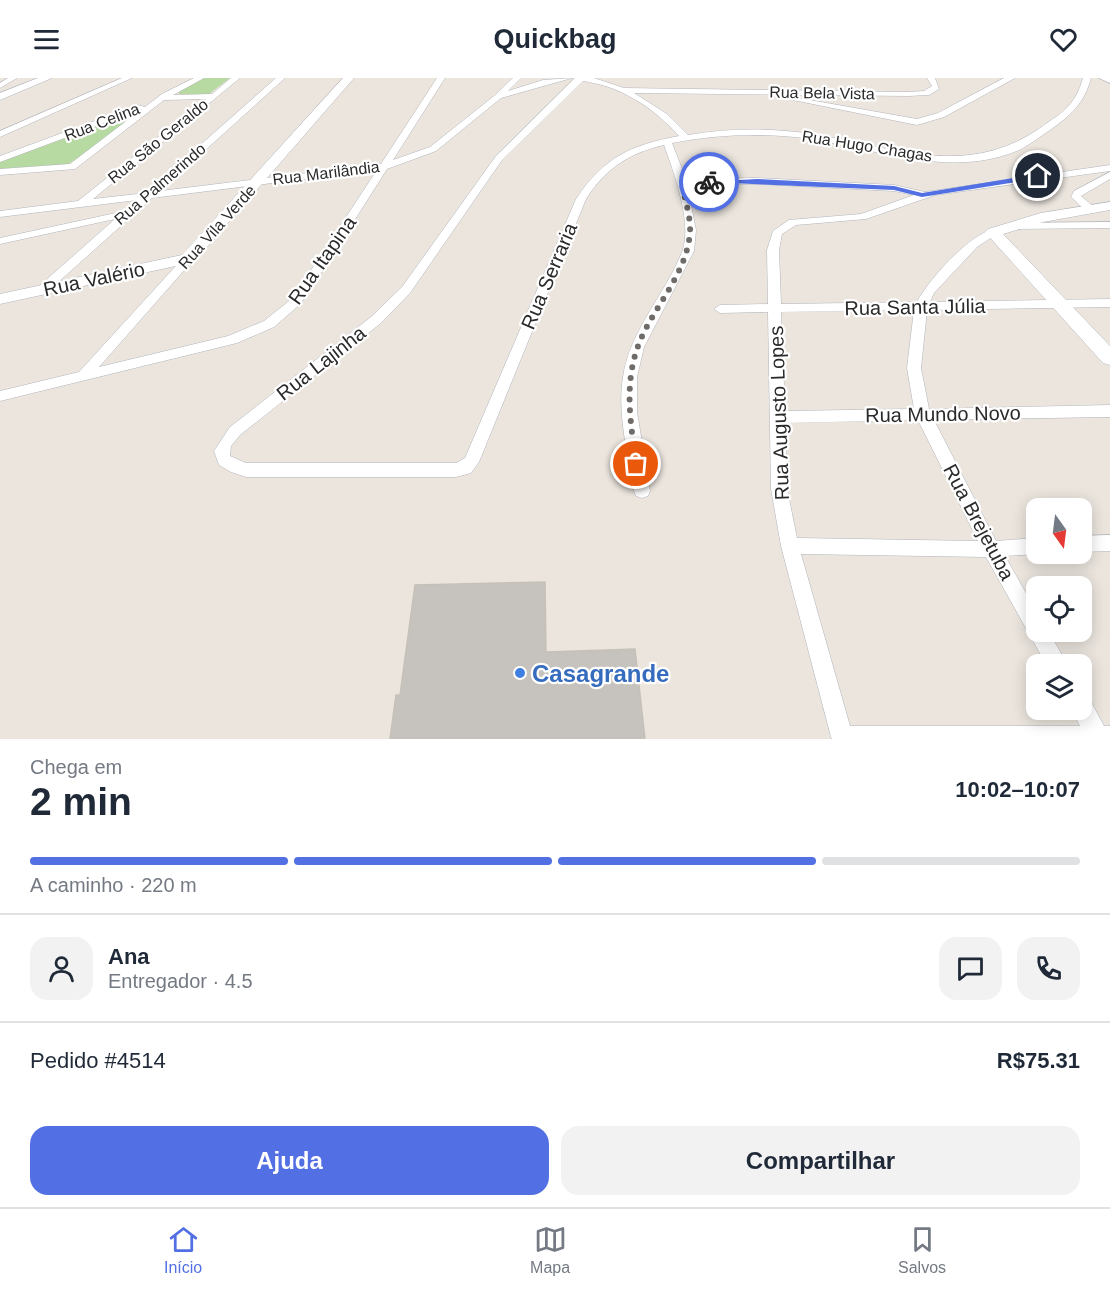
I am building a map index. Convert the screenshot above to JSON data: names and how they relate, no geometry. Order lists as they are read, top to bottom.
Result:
{
  "streets": {
    "street": [
      "Rua Bela Vista",
      "Rua Celina",
      "Rua São Geraldo",
      "Rua Hugo Chagas",
      "Rua Marilândia",
      "Rua Palmerindo",
      "Rua Vila Verde",
      "Rua Itapina",
      "Rua Serraria",
      "Rua Valério",
      "Rua Santa Júlia",
      "Rua Lajinha",
      "Rua Augusto Lopes",
      "Rua Mundo Novo",
      "Rua Brejetuba"
    ]
  },
  "crossings": [
    ["Rua São Geraldo", "Rua Marilândia"],
    ["Rua Hugo Chagas", "Rua Serraria"],
    ["Rua Marilândia", "Rua Palmerindo"],
    ["Rua Marilândia", "Rua Vila Verde"],
    ["Rua Marilândia", "Rua Itapina"],
    ["Rua Palmerindo", "Rua Valério"],
    ["Rua Vila Verde", "Rua Itapina"],
    ["Rua Vila Verde", "Rua Valério"],
    ["Rua Serraria", "Rua Lajinha"],
    ["Rua Santa Júlia", "Rua Augusto Lopes"],
    ["Rua Santa Júlia", "Rua Brejetuba"],
    ["Rua Augusto Lopes", "Rua Mundo Novo"],
    ["Rua Mundo Novo", "Rua Brejetuba"]
  ],
  "places": ["Casagrande"],
  "north": "bottom",
  "page": {
    "header": "Quickbag",
    "heading": ["2 min", "Chega em", "10:02–10:07"],
    "panel": [
      "Ana",
      "Entregador · 4.5",
      "Pedido #4514",
      "R$75.31"
    ],
    "bar": "A caminho · 220 m",
    "buttons": ["Ajuda", "Compartilhar"],
    "tabs": ["Início", "Mapa", "Salvos"]
  }
}
